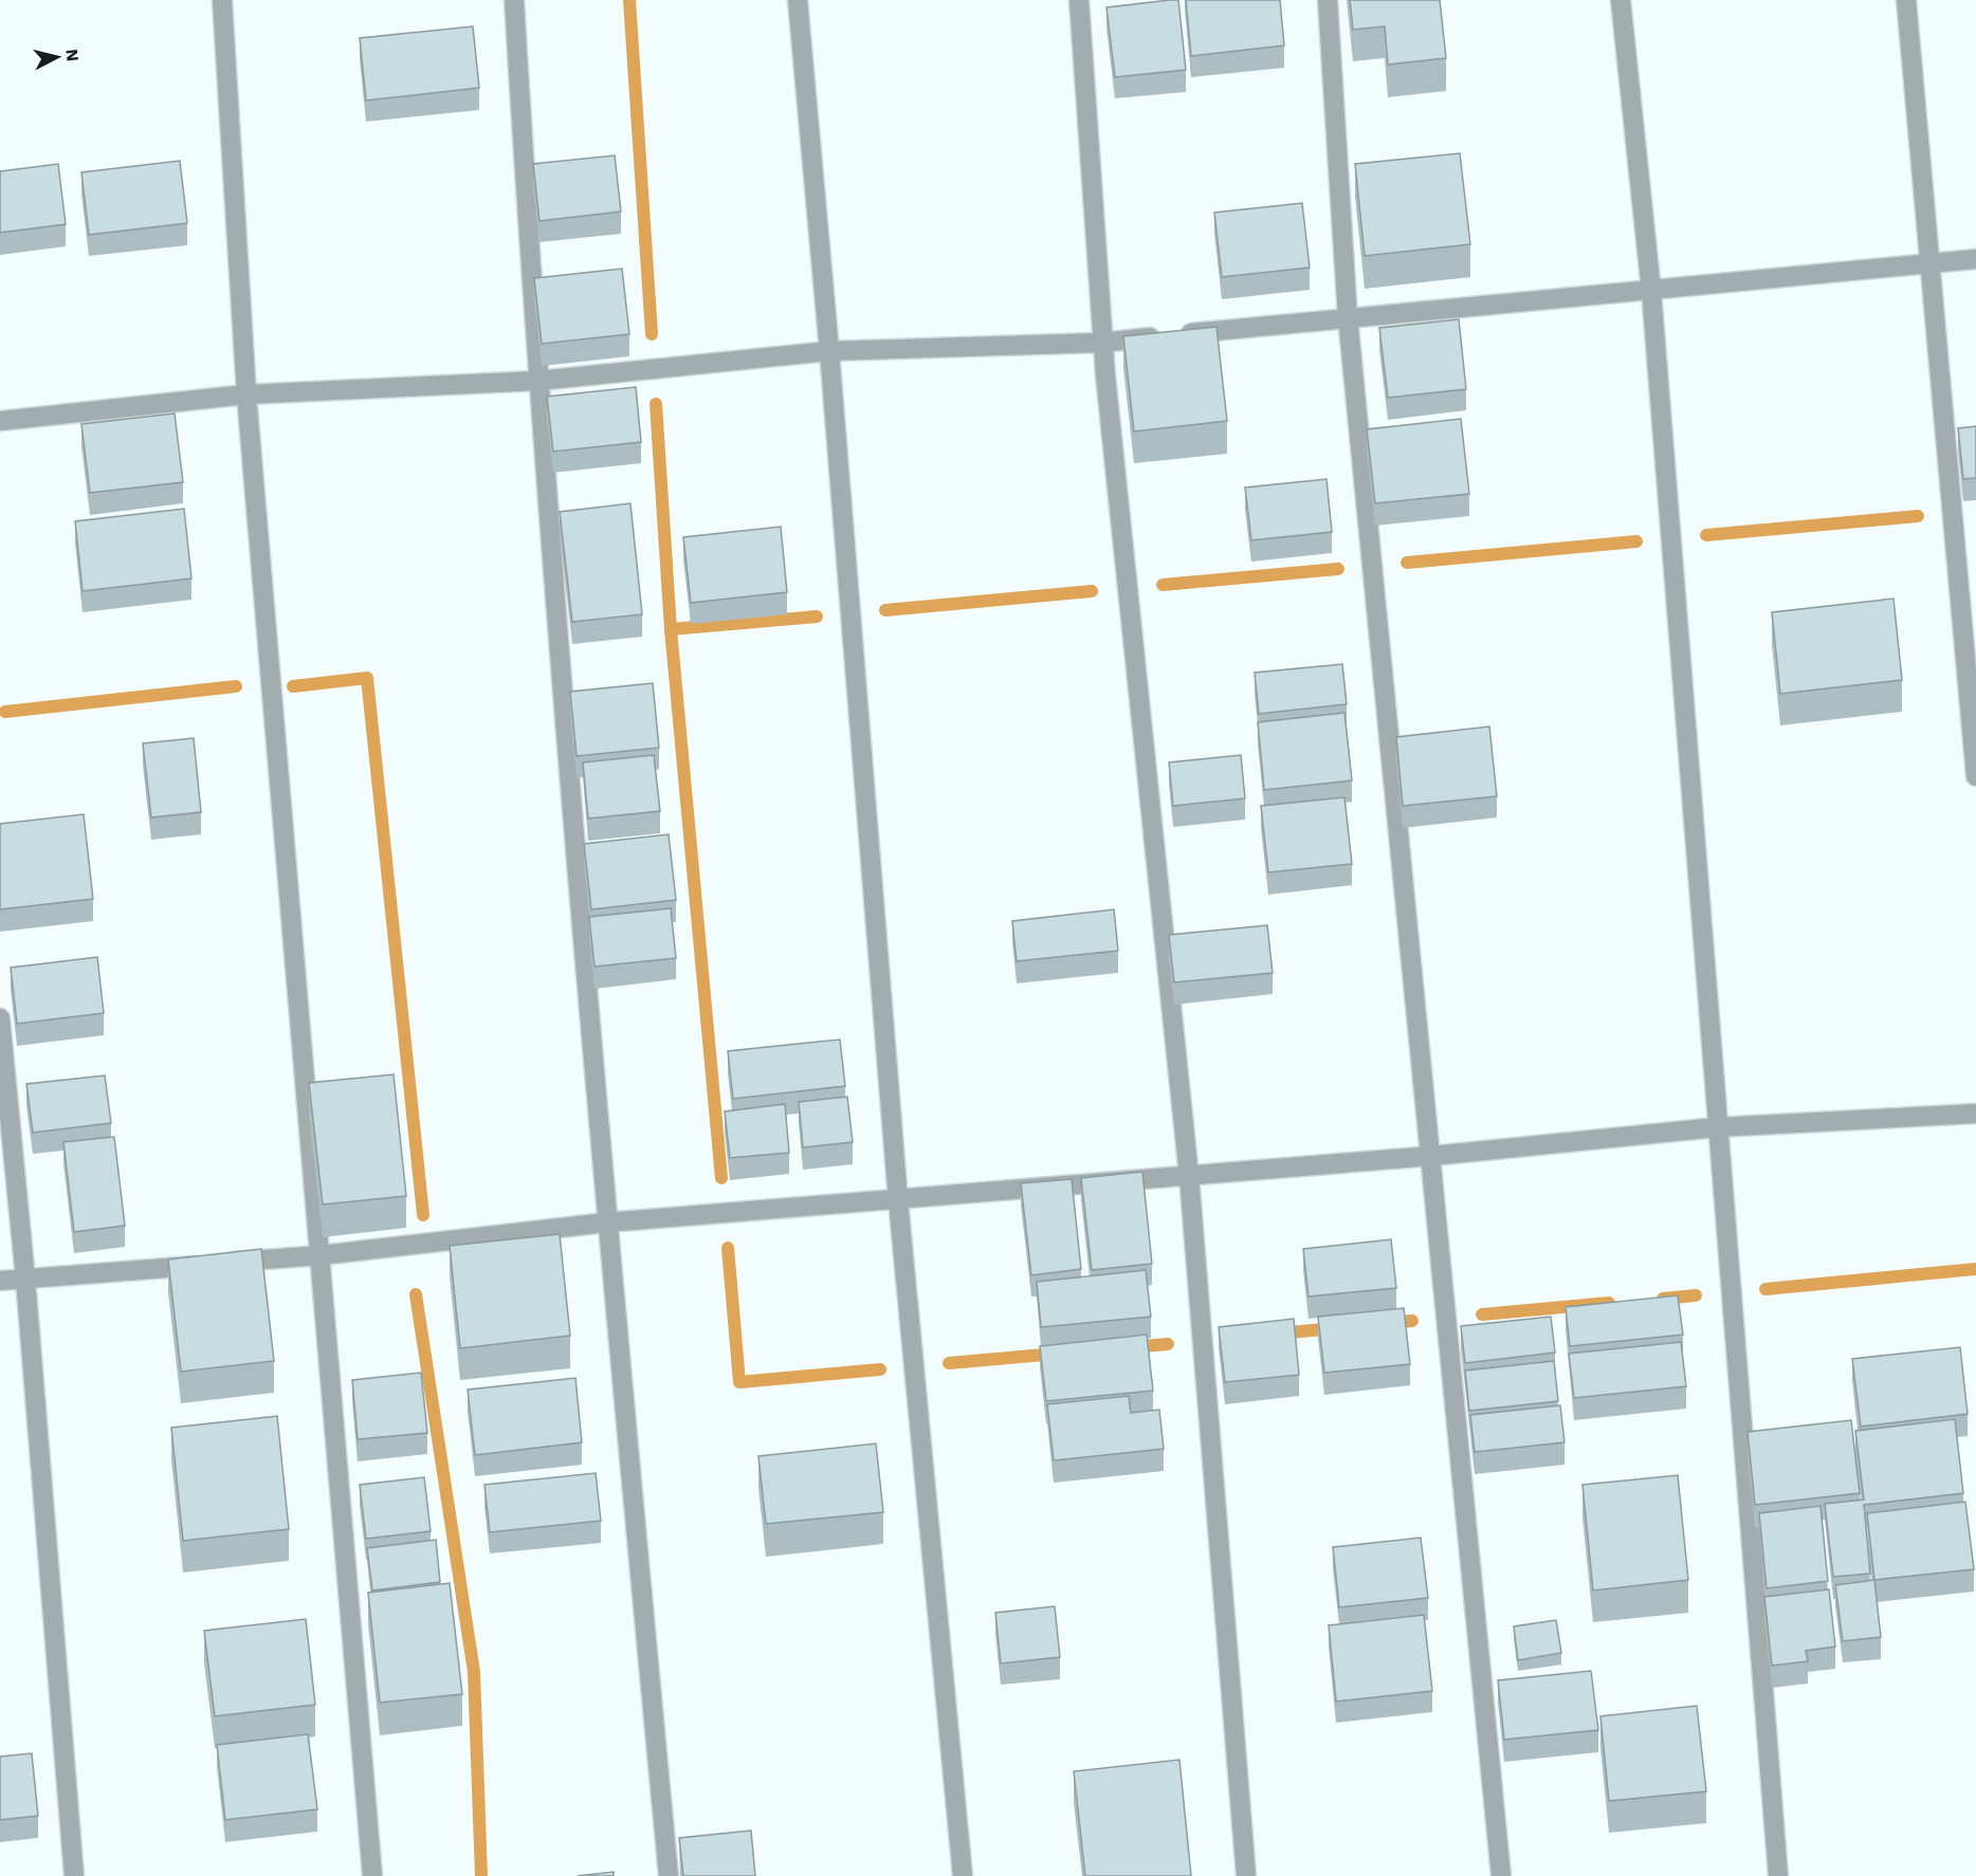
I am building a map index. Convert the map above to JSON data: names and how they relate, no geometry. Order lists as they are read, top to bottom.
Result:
{
  "north": "right"
}
